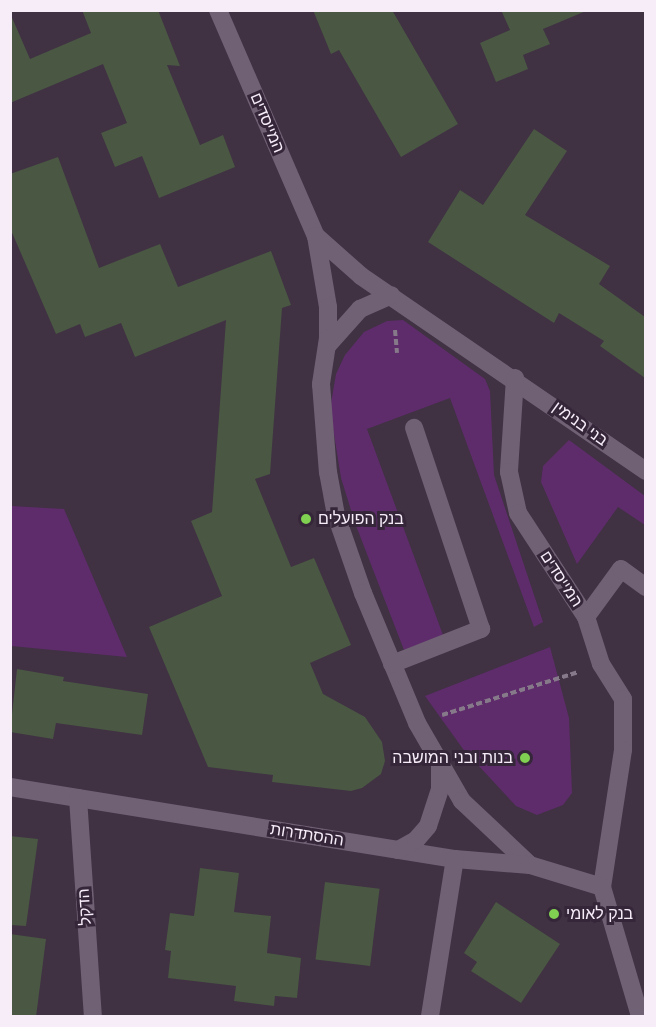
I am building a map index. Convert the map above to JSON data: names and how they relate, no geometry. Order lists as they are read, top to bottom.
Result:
{
  "streets": {
    "street": [
      "המייסדים",
      "בני בנימין",
      "ההסתדרות",
      "הדקל"
    ]
  },
  "crossings": [
    ["המייסדים", "בני בנימין"],
    ["המייסדים", "ההסתדרות"],
    ["ההסתדרות", "הדקל"]
  ],
  "places": ["בנק הפועלים", "בנות ובני המושבה", "בנק לאומי"]
}
